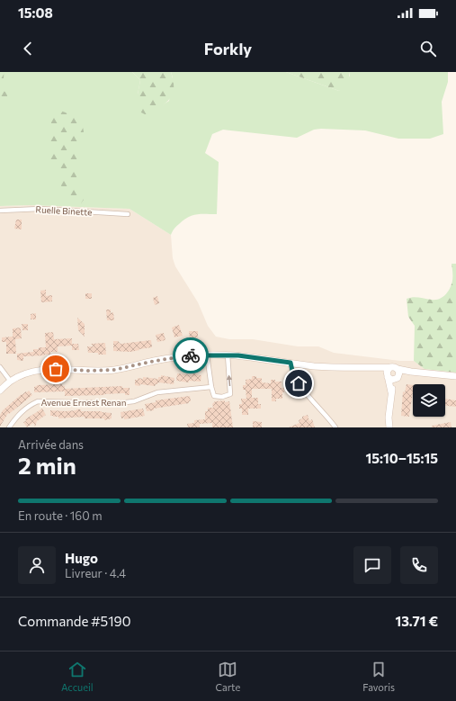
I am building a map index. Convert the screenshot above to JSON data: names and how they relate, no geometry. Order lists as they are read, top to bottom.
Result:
{
  "streets": {
    "street": ["Ruelle Binette", "Avenue Ernest Renan"]
  },
  "page": {
    "status": "15:08",
    "header": "Forkly",
    "heading": ["2 min", "Arrivée dans", "15:10–15:15"],
    "panel": [
      "Hugo",
      "Livreur · 4.4",
      "Commande #5190",
      "13.71 €"
    ],
    "bar": "En route · 160 m",
    "tabs": ["Accueil", "Carte", "Favoris"]
  }
}
